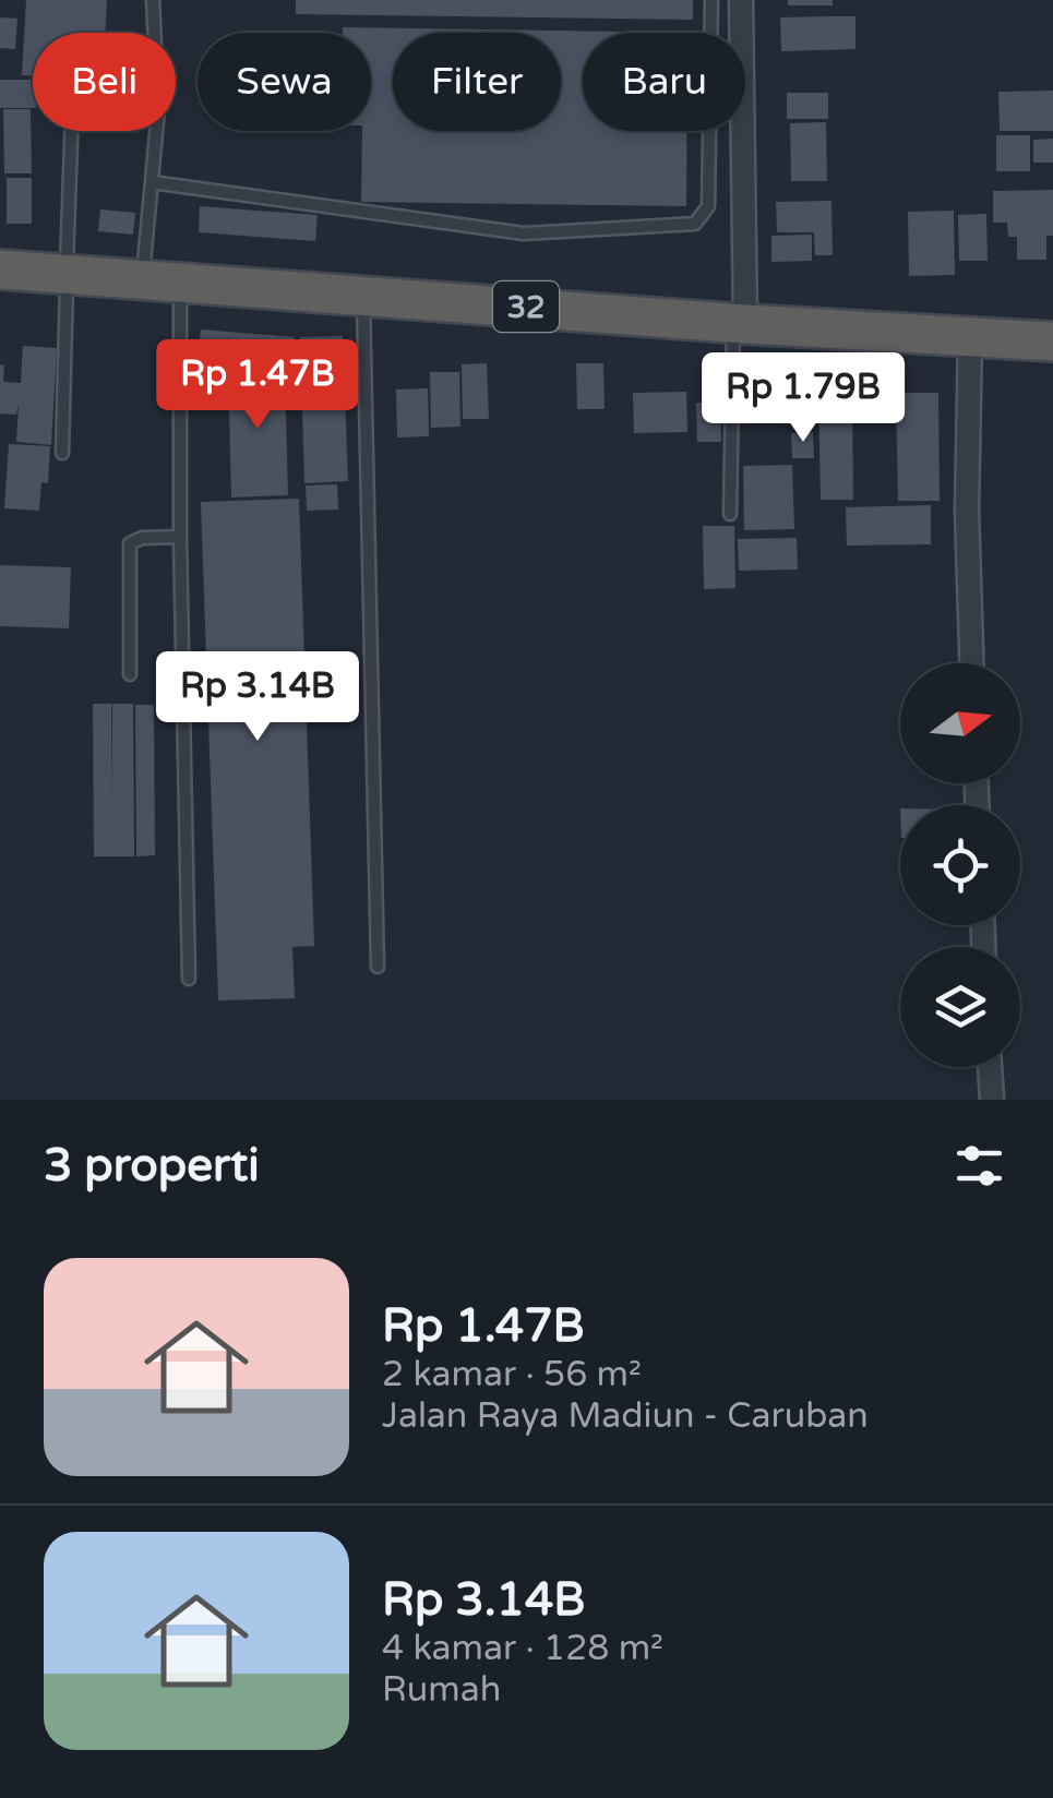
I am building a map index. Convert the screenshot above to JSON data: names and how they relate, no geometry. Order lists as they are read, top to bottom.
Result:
{
  "streets": {
    "highway": ["32"]
  },
  "north": "right",
  "page": {
    "chip": [
      "Beli",
      "Sewa",
      "Filter",
      "Baru"
    ],
    "price": ["Rp 1.47B", "Rp 1.79B", "Rp 3.14B"],
    "heading": "3 properti",
    "list": [
      {
        "name": "Rp 1.47B",
        "note": "2 kamar · 56 m² · Jalan Raya Madiun - Caruban"
      },
      {
        "name": "Rp 3.14B",
        "note": "4 kamar · 128 m² · Rumah"
      }
    ]
  }
}
